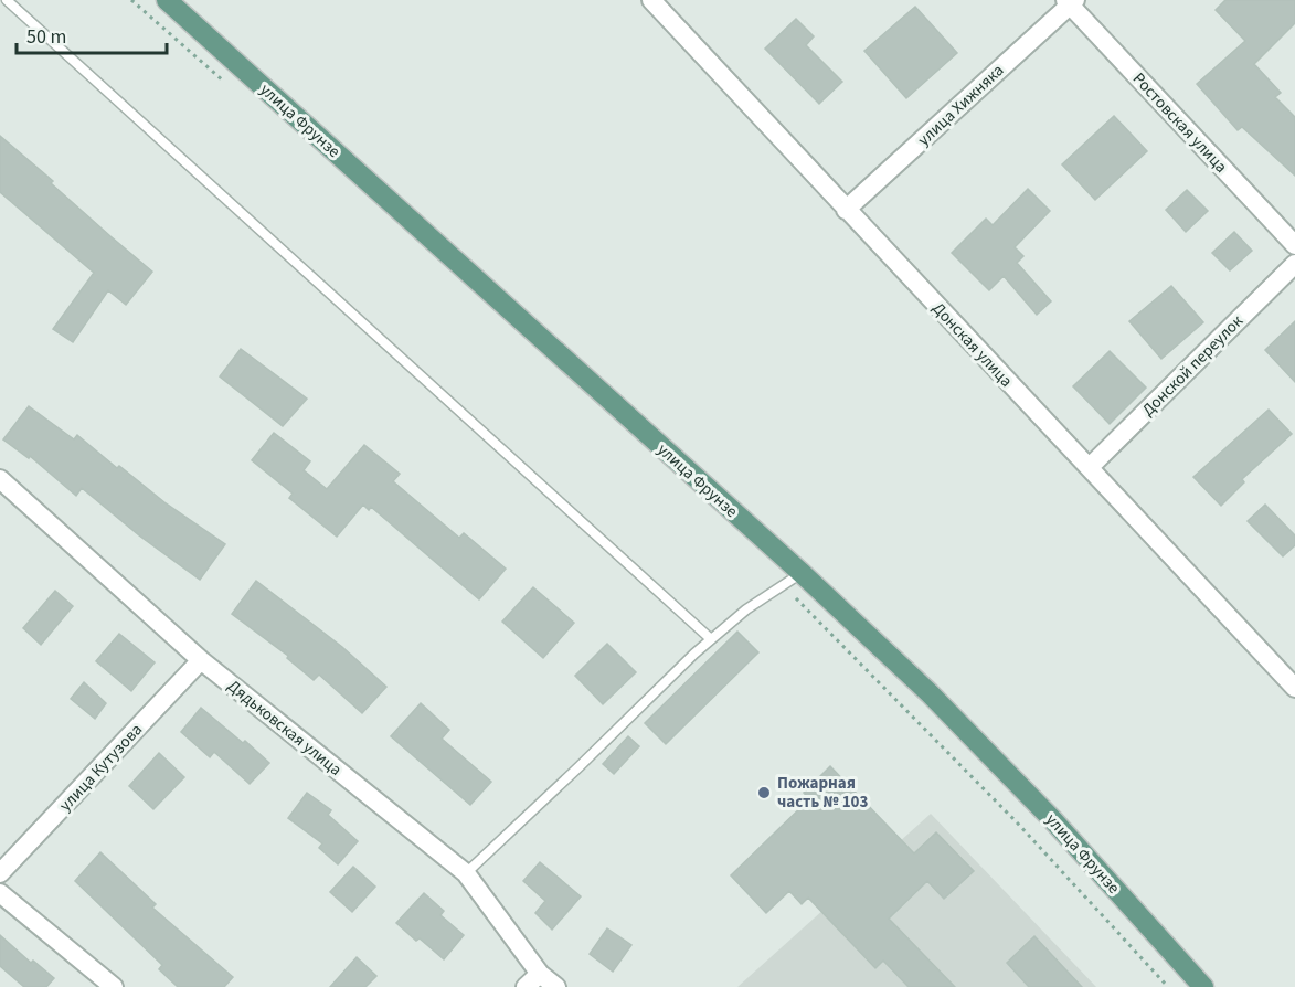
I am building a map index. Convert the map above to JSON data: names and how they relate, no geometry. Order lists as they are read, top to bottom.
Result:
{
  "streets": {
    "main road": ["улица Фрунзе"],
    "street": [
      "улица Хижняка",
      "Ростовская улица",
      "Донская улица",
      "Донской переулок",
      "Дядьковская улица",
      "улица Кутузова"
    ]
  },
  "crossings": [
    ["улица Хижняка", "Ростовская улица"],
    ["улица Хижняка", "Донская улица"],
    ["Донская улица", "Донской переулок"],
    ["Дядьковская улица", "улица Кутузова"]
  ],
  "places": ["Пожарная часть № 103"],
  "scale_bar": "50 m"
}
